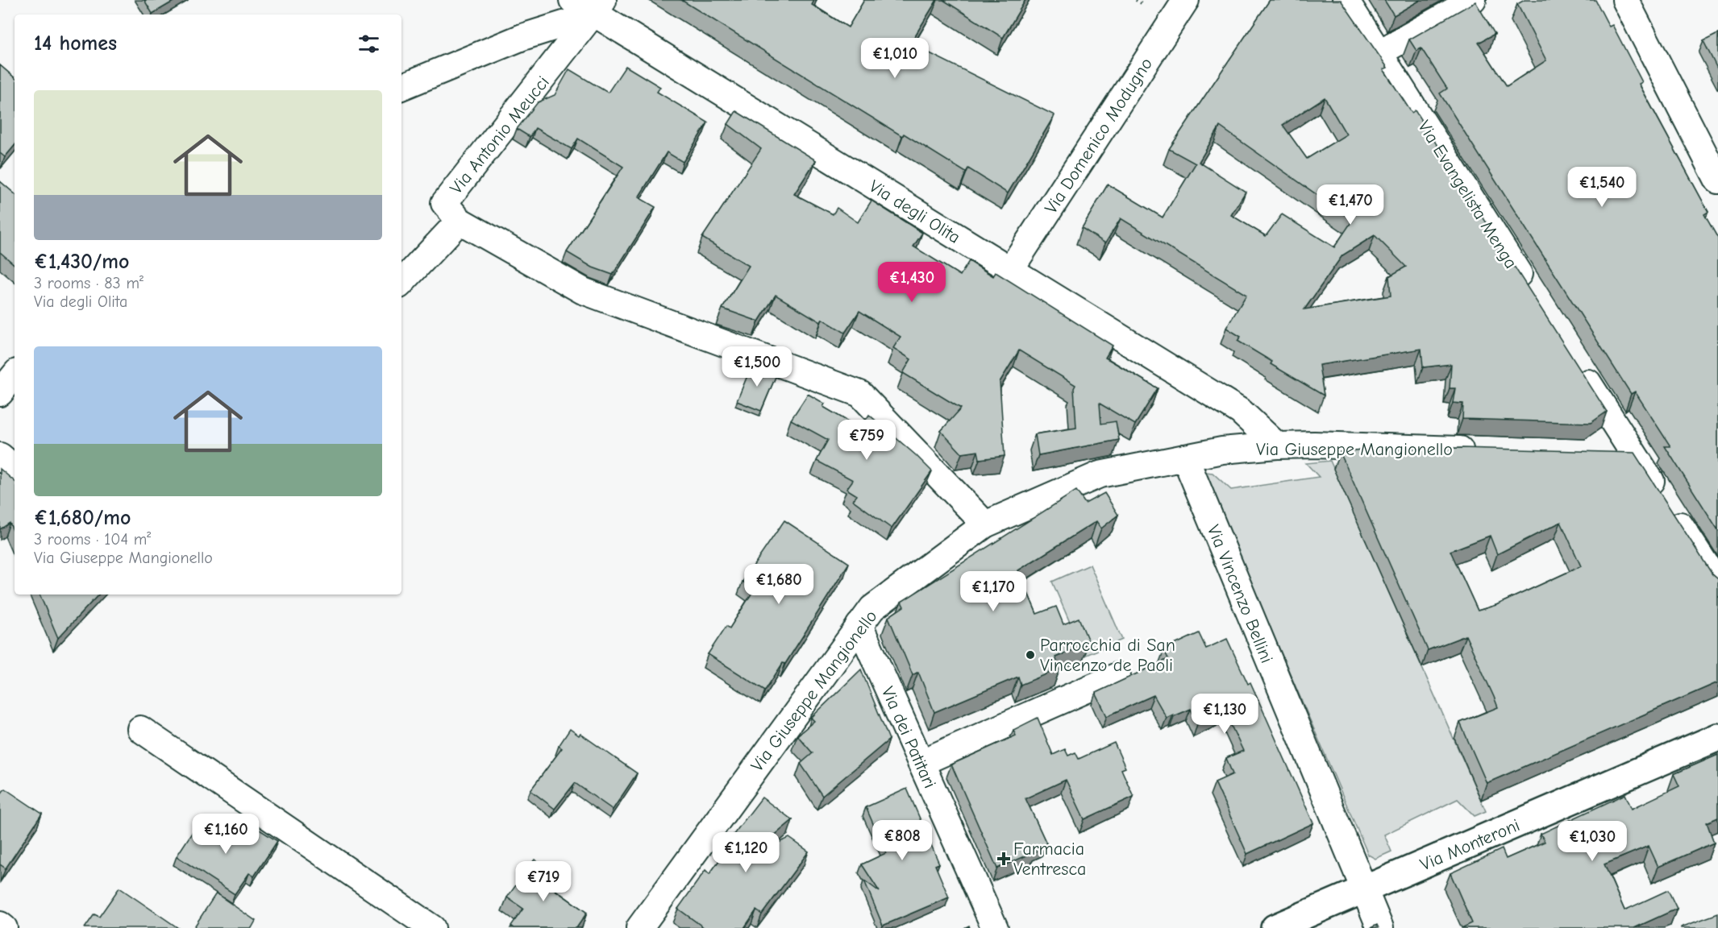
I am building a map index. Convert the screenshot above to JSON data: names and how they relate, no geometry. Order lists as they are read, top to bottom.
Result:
{
  "streets": {
    "main road": ["Via Monteroni"],
    "street": [
      "Via Antonio Meucci",
      "Via Domenico Modugno",
      "Via Evangelista Menga",
      "Via degli Olita",
      "Via Giuseppe Mangionello",
      "Via Vincenzo Bellini",
      "Via dei Patitari"
    ]
  },
  "crossings": [
    ["Via Antonio Meucci", "Via degli Olita"],
    ["Via Domenico Modugno", "Via degli Olita"],
    ["Via degli Olita", "Via Giuseppe Mangionello"],
    ["Via Giuseppe Mangionello", "Via Vincenzo Bellini"],
    ["Via Giuseppe Mangionello", "Via dei Patitari"],
    ["Via Vincenzo Bellini", "Via Monteroni"]
  ],
  "places": {
    "other": ["Parrocchia di San Vincenzo de Paoli"],
    "health": ["Farmacia Ventresca"]
  },
  "page": {
    "heading": "14 homes",
    "price": [
      "€1,010",
      "€1,540",
      "€1,470",
      "€1,430",
      "€1,500",
      "€759",
      "€1,680",
      "€1,170",
      "€1,130",
      "€1,160",
      "€808",
      "€1,030",
      "€1,120",
      "€719"
    ],
    "list": [
      {
        "name": "€1,430/mo",
        "note": "3 rooms · 83 m² · Via degli Olita"
      },
      {
        "name": "€1,680/mo",
        "note": "3 rooms · 104 m² · Via Giuseppe Mangionello"
      }
    ]
  }
}
